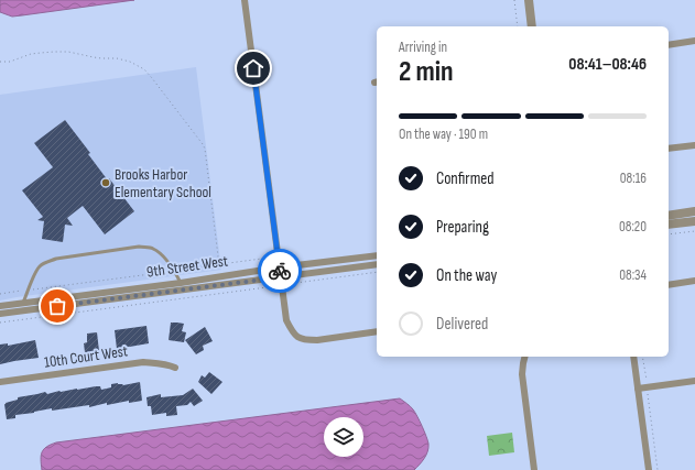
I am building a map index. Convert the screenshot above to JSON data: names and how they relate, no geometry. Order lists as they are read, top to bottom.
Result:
{
  "streets": {
    "street": ["9th Street West", "10th Court West"]
  },
  "places": ["Brooks Harbor Elementary School"],
  "page": {
    "heading": ["2 min", "Arriving in", "08:41–08:46"],
    "bar": "On the way · 190 m",
    "list": [
      ["Confirmed", "08:16"],
      ["Preparing", "08:20"],
      ["On the way", "08:34"],
      "Delivered"
    ]
  }
}
